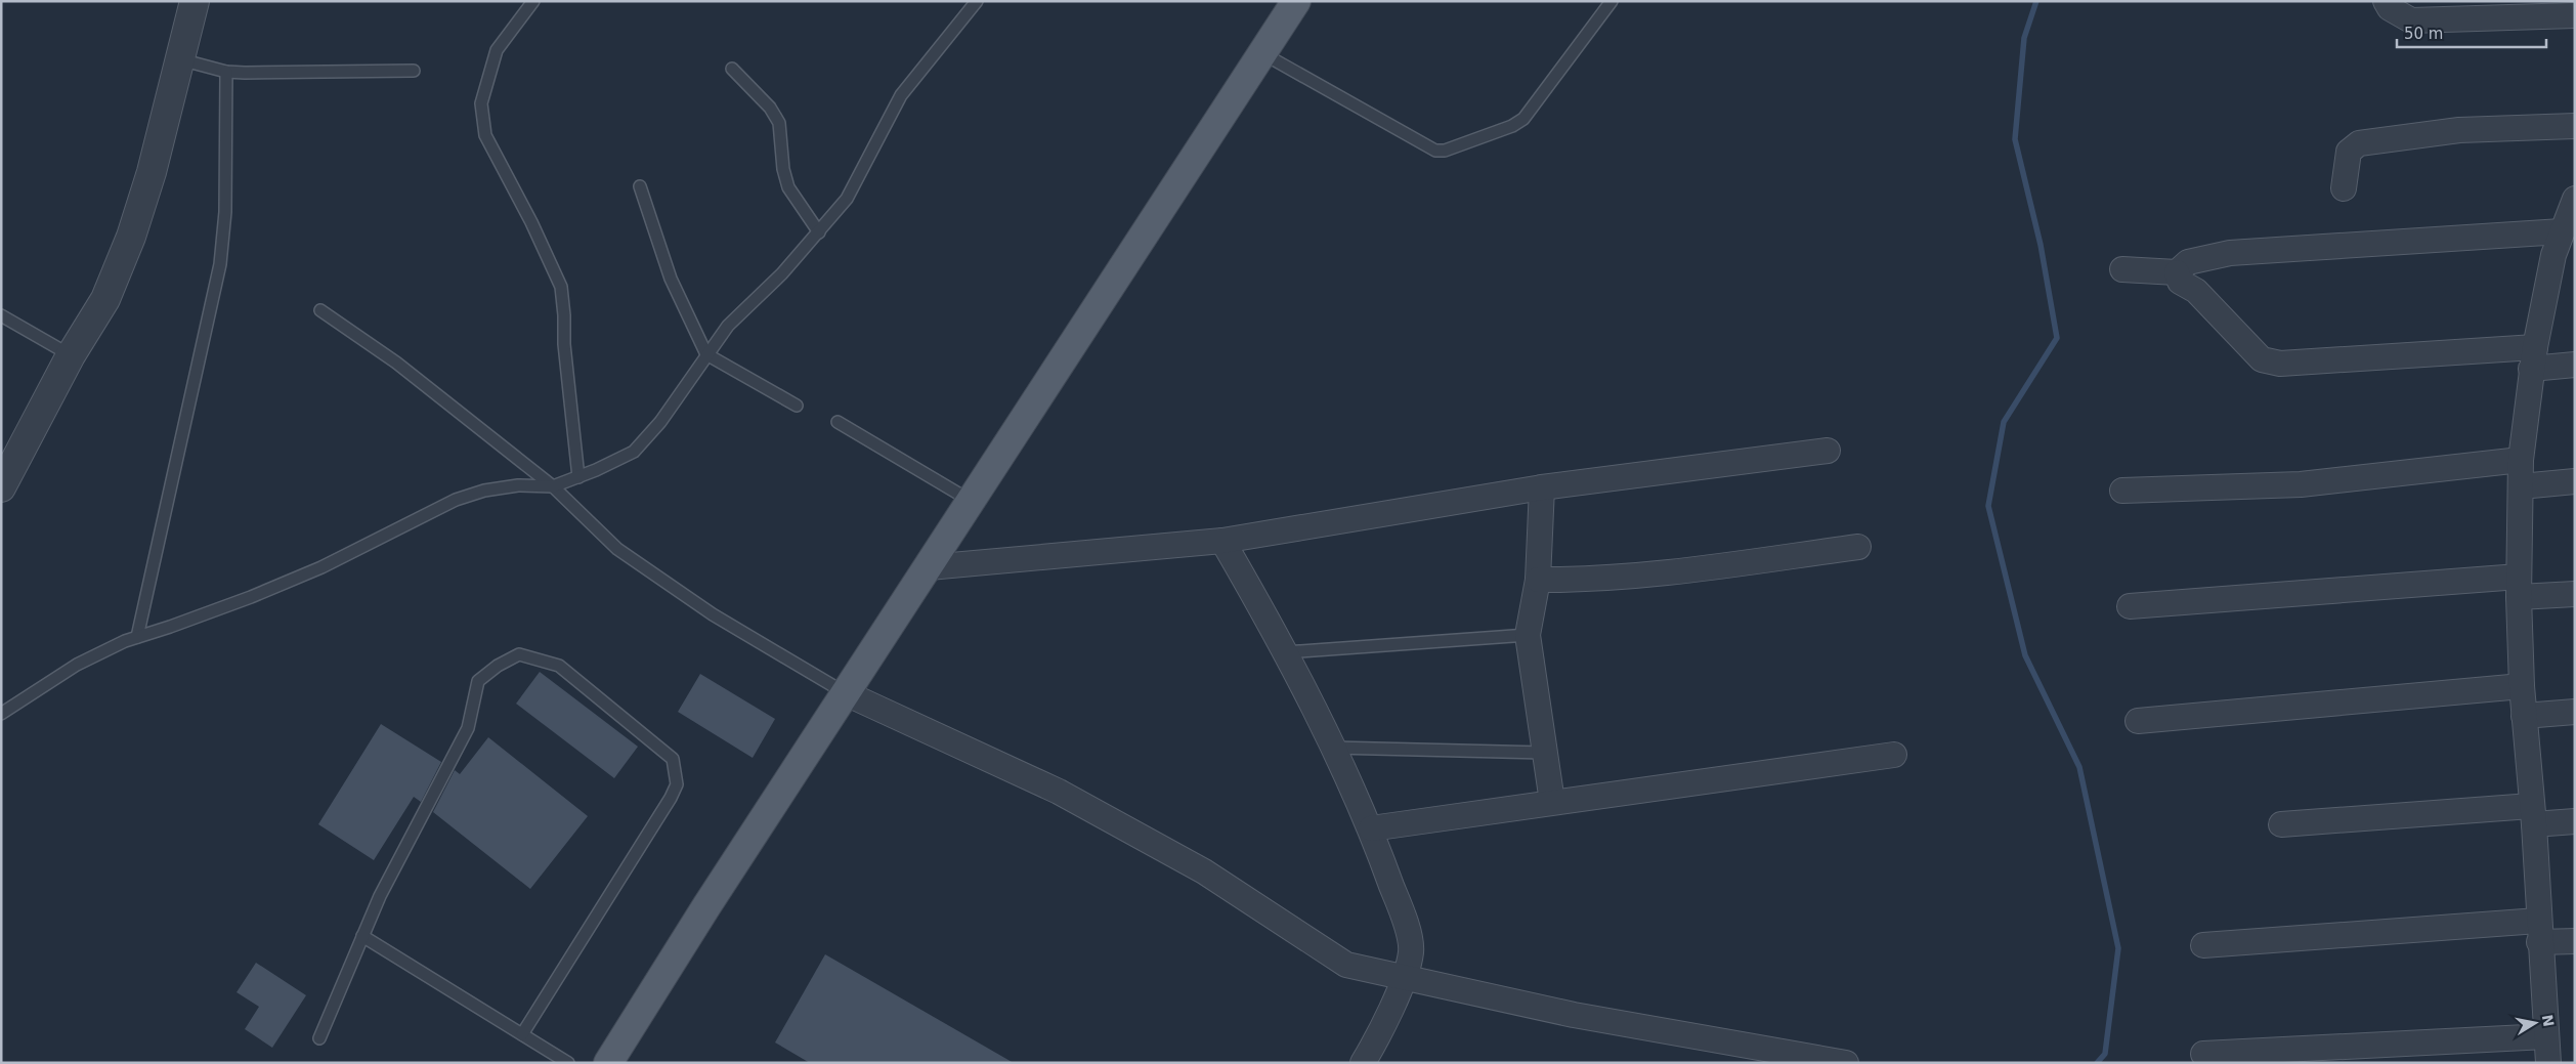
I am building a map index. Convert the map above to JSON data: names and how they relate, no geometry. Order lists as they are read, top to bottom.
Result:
{
  "scale_bar": "50 m",
  "north": "right"
}
